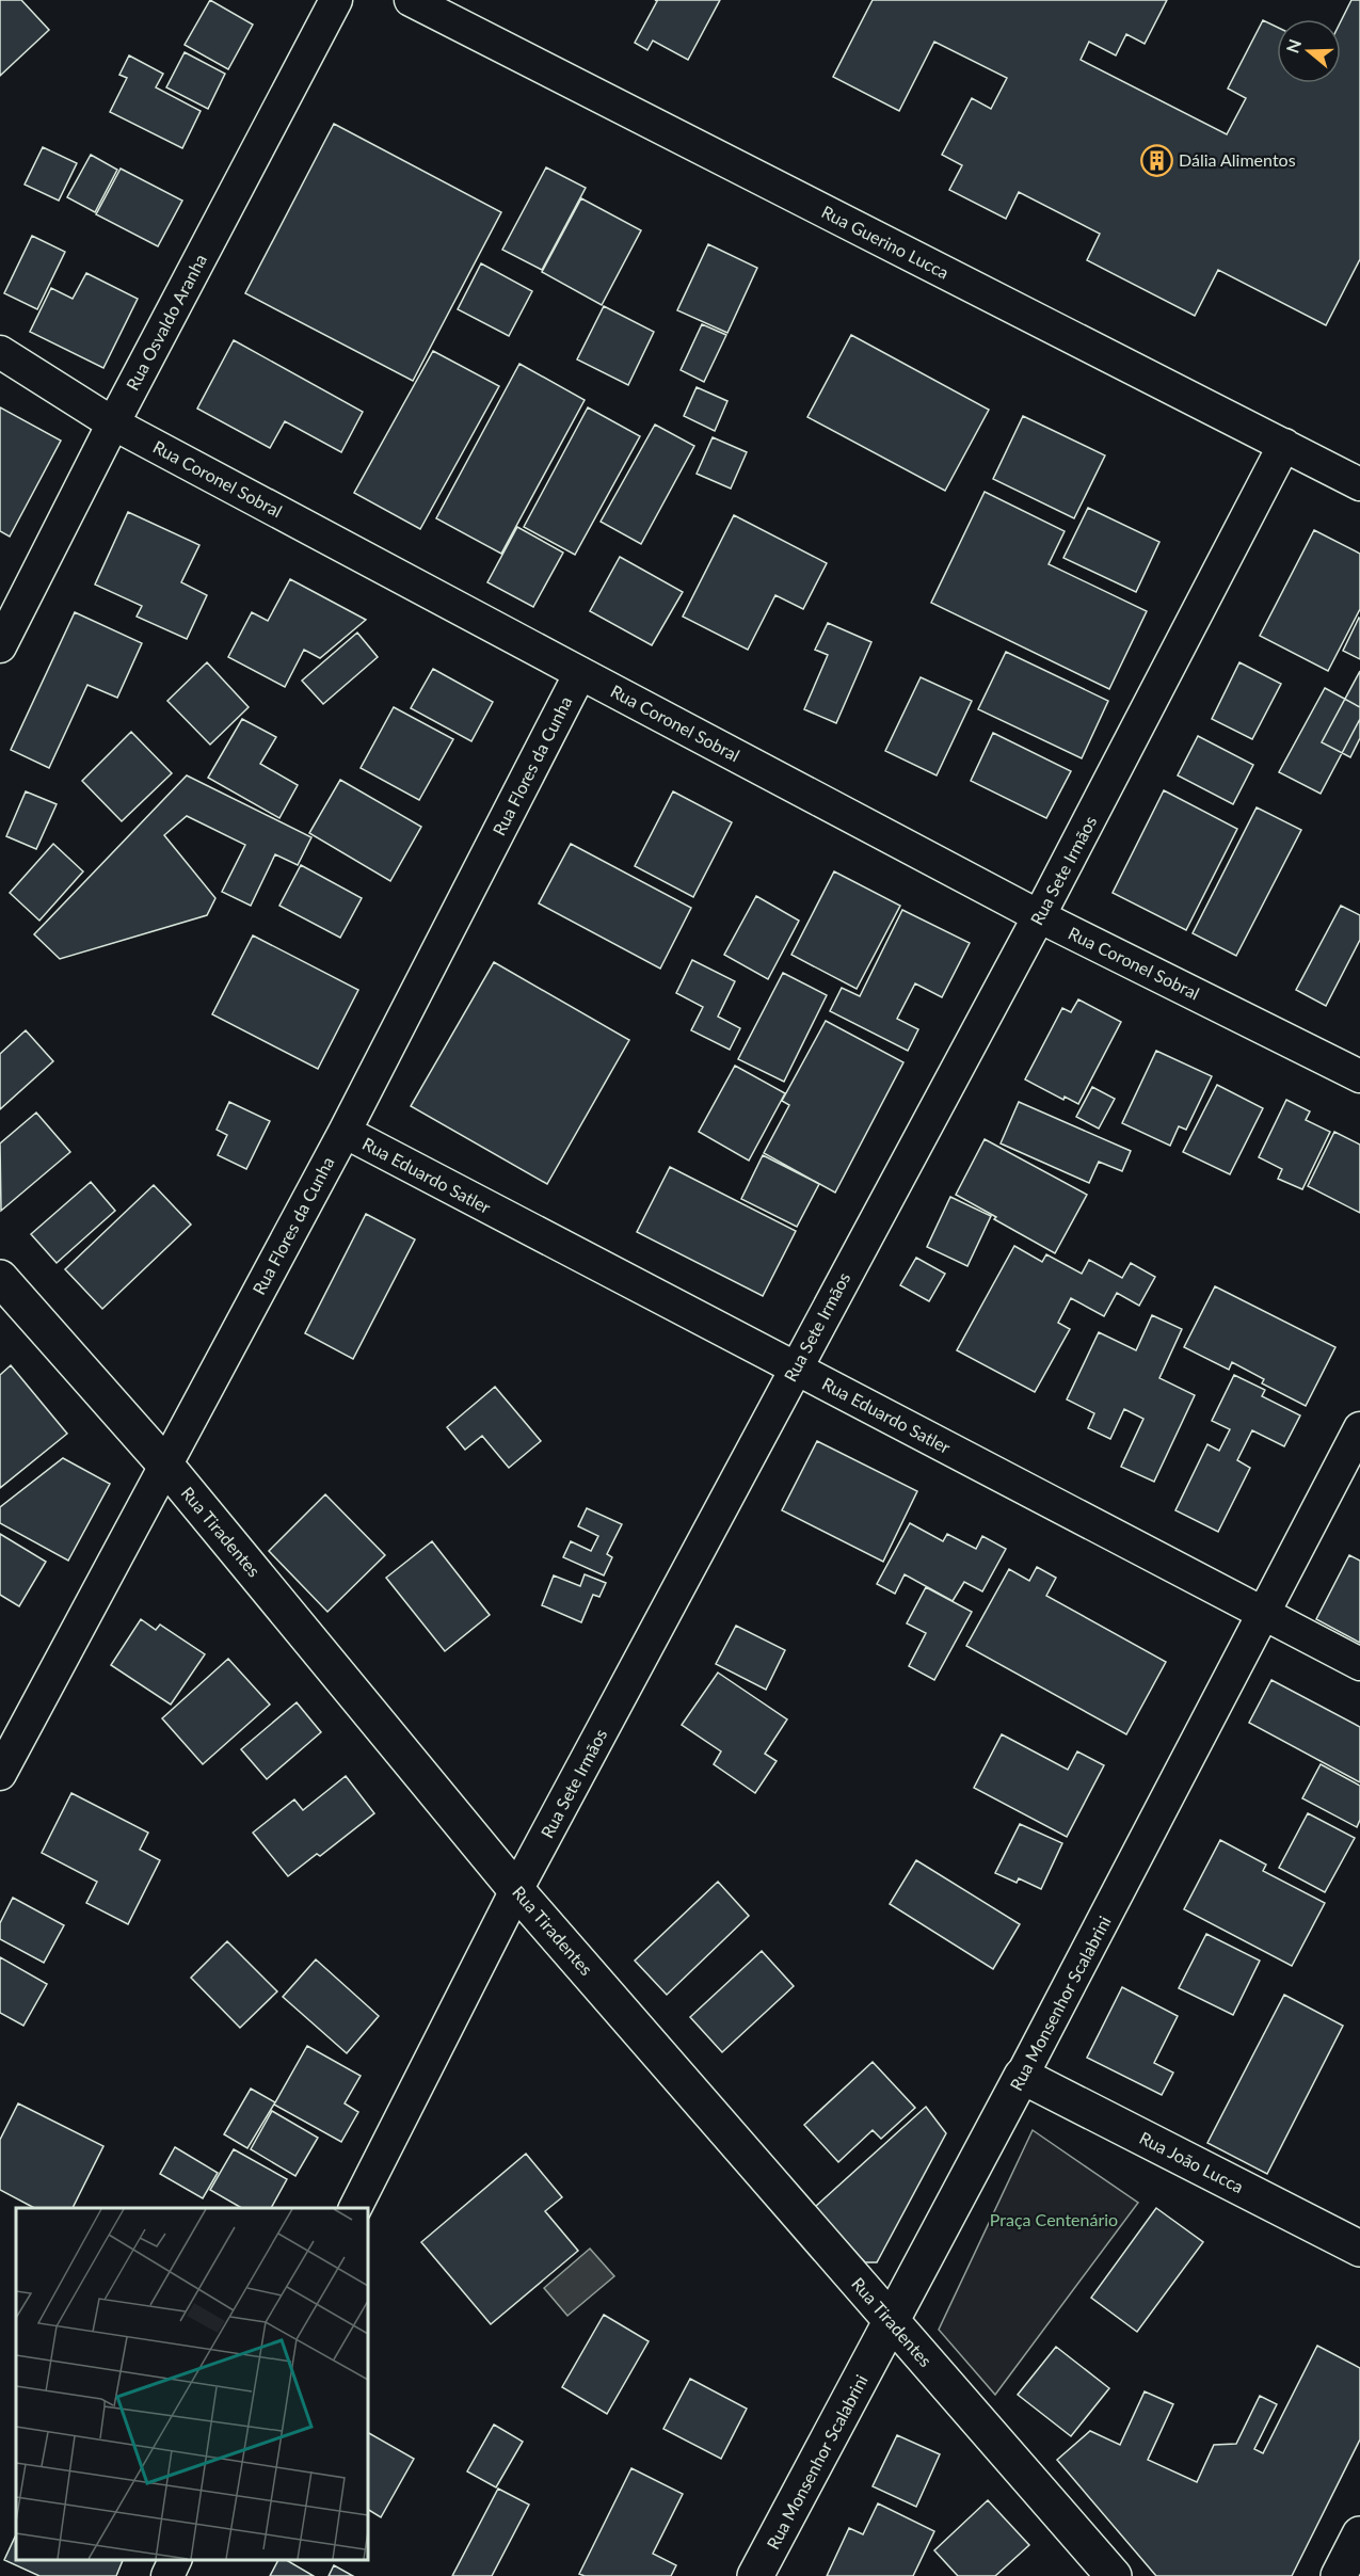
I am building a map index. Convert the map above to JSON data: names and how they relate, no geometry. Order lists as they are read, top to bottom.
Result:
{
  "streets": {
    "street": [
      "Rua Guerino Lucca",
      "Rua Osvaldo Aranha",
      "Rua Coronel Sobral",
      "Rua Flores da Cunha",
      "Rua Sete Irmãos",
      "Rua Eduardo Satler",
      "Rua Tiradentes",
      "Rua Monsenhor Scalabrini",
      "Rua João Lucca"
    ]
  },
  "crossings": [
    ["Rua Guerino Lucca", "Rua Sete Irmãos"],
    ["Rua Osvaldo Aranha", "Rua Coronel Sobral"],
    ["Rua Coronel Sobral", "Rua Flores da Cunha"],
    ["Rua Coronel Sobral", "Rua Sete Irmãos"],
    ["Rua Flores da Cunha", "Rua Eduardo Satler"],
    ["Rua Flores da Cunha", "Rua Tiradentes"],
    ["Rua Sete Irmãos", "Rua Eduardo Satler"],
    ["Rua Sete Irmãos", "Rua Tiradentes"],
    ["Rua Eduardo Satler", "Rua Monsenhor Scalabrini"],
    ["Rua Tiradentes", "Rua Monsenhor Scalabrini"],
    ["Rua Monsenhor Scalabrini", "Rua João Lucca"]
  ],
  "parks": ["Praça Centenário"],
  "places": {
    "building": ["Dália Alimentos"]
  },
  "north": "left"
}
